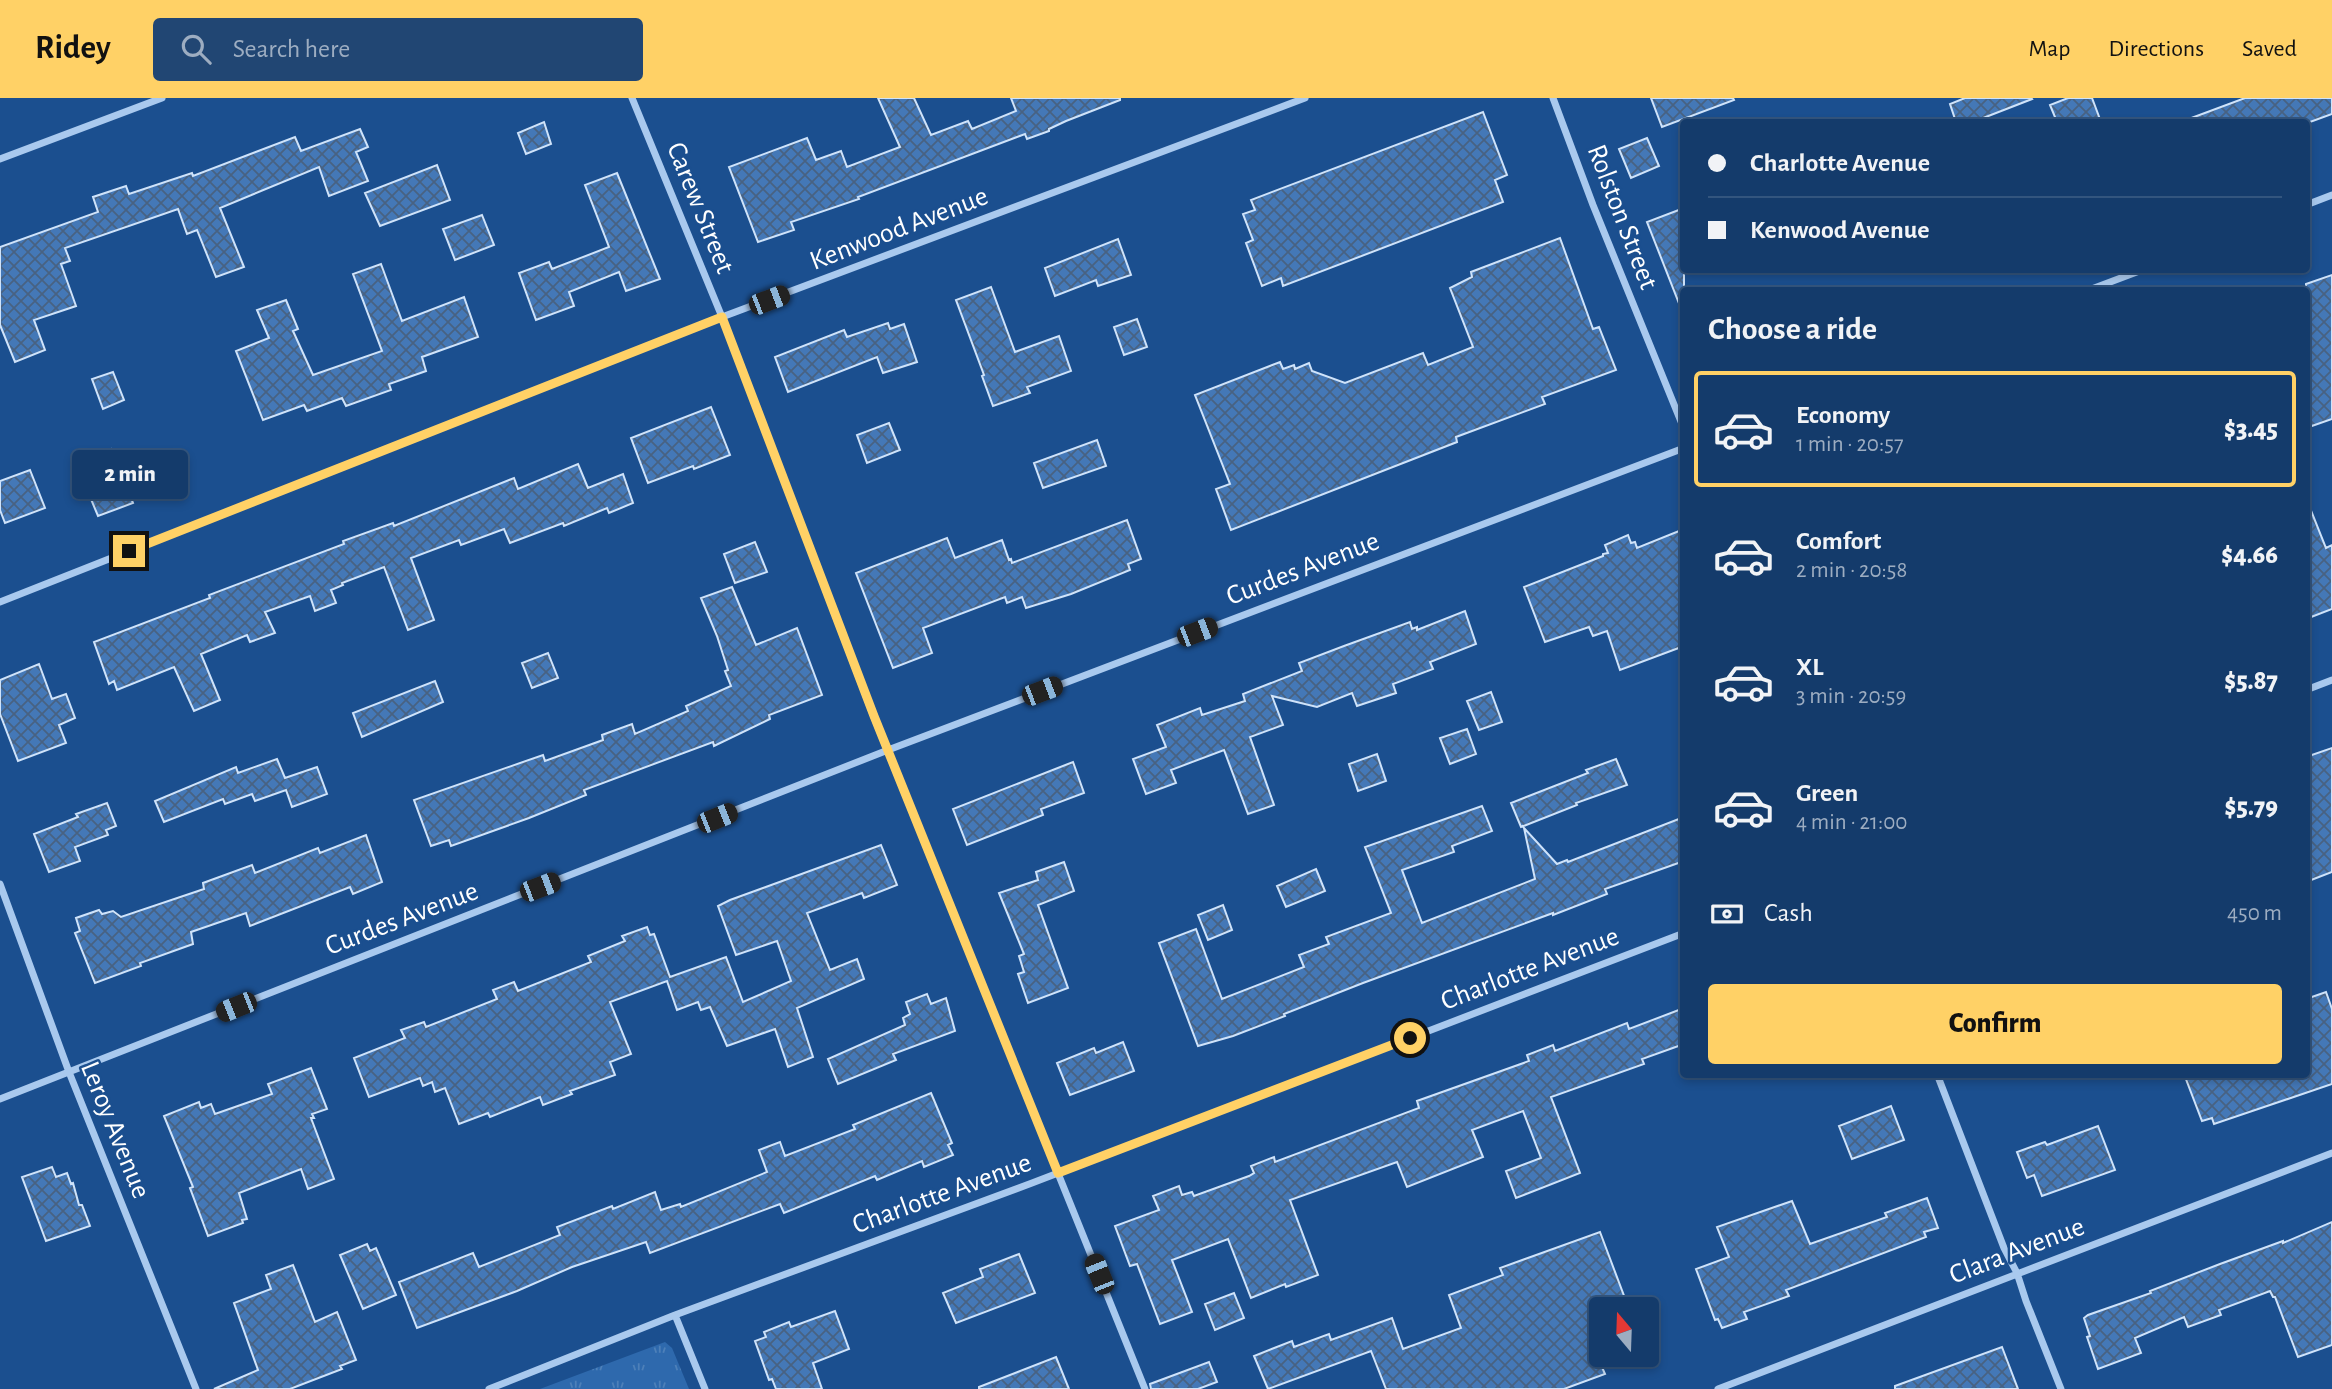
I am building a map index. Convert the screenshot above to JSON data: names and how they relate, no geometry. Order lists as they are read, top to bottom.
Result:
{
  "streets": {
    "street": [
      "Carew Street",
      "Rolston Street",
      "Kenwood Avenue",
      "Curdes Avenue",
      "Charlotte Avenue",
      "Leroy Avenue",
      "Clara Avenue"
    ]
  },
  "crossings": [
    ["Carew Street", "Kenwood Avenue"],
    ["Carew Street", "Curdes Avenue"],
    ["Carew Street", "Charlotte Avenue"],
    ["Curdes Avenue", "Leroy Avenue"]
  ],
  "north": "top",
  "page": {
    "header": "Ridey",
    "search": "Search here",
    "nav": ["Map", "Directions", "Saved"],
    "banner": ["Charlotte Avenue", "Kenwood Avenue"],
    "heading": "Choose a ride",
    "list": [
      {
        "name": "Economy",
        "note": "1 min · 20:57",
        "value": "$3.45"
      },
      {
        "name": "Comfort",
        "note": "2 min · 20:58",
        "value": "$4.66"
      },
      {
        "name": "XL",
        "note": "3 min · 20:59",
        "value": "$5.87"
      },
      {
        "name": "Green",
        "note": "4 min · 21:00",
        "value": "$5.79"
      }
    ],
    "bubble": "2 min",
    "pay": ["Cash", "450 m"],
    "buttons": "Confirm"
  }
}
